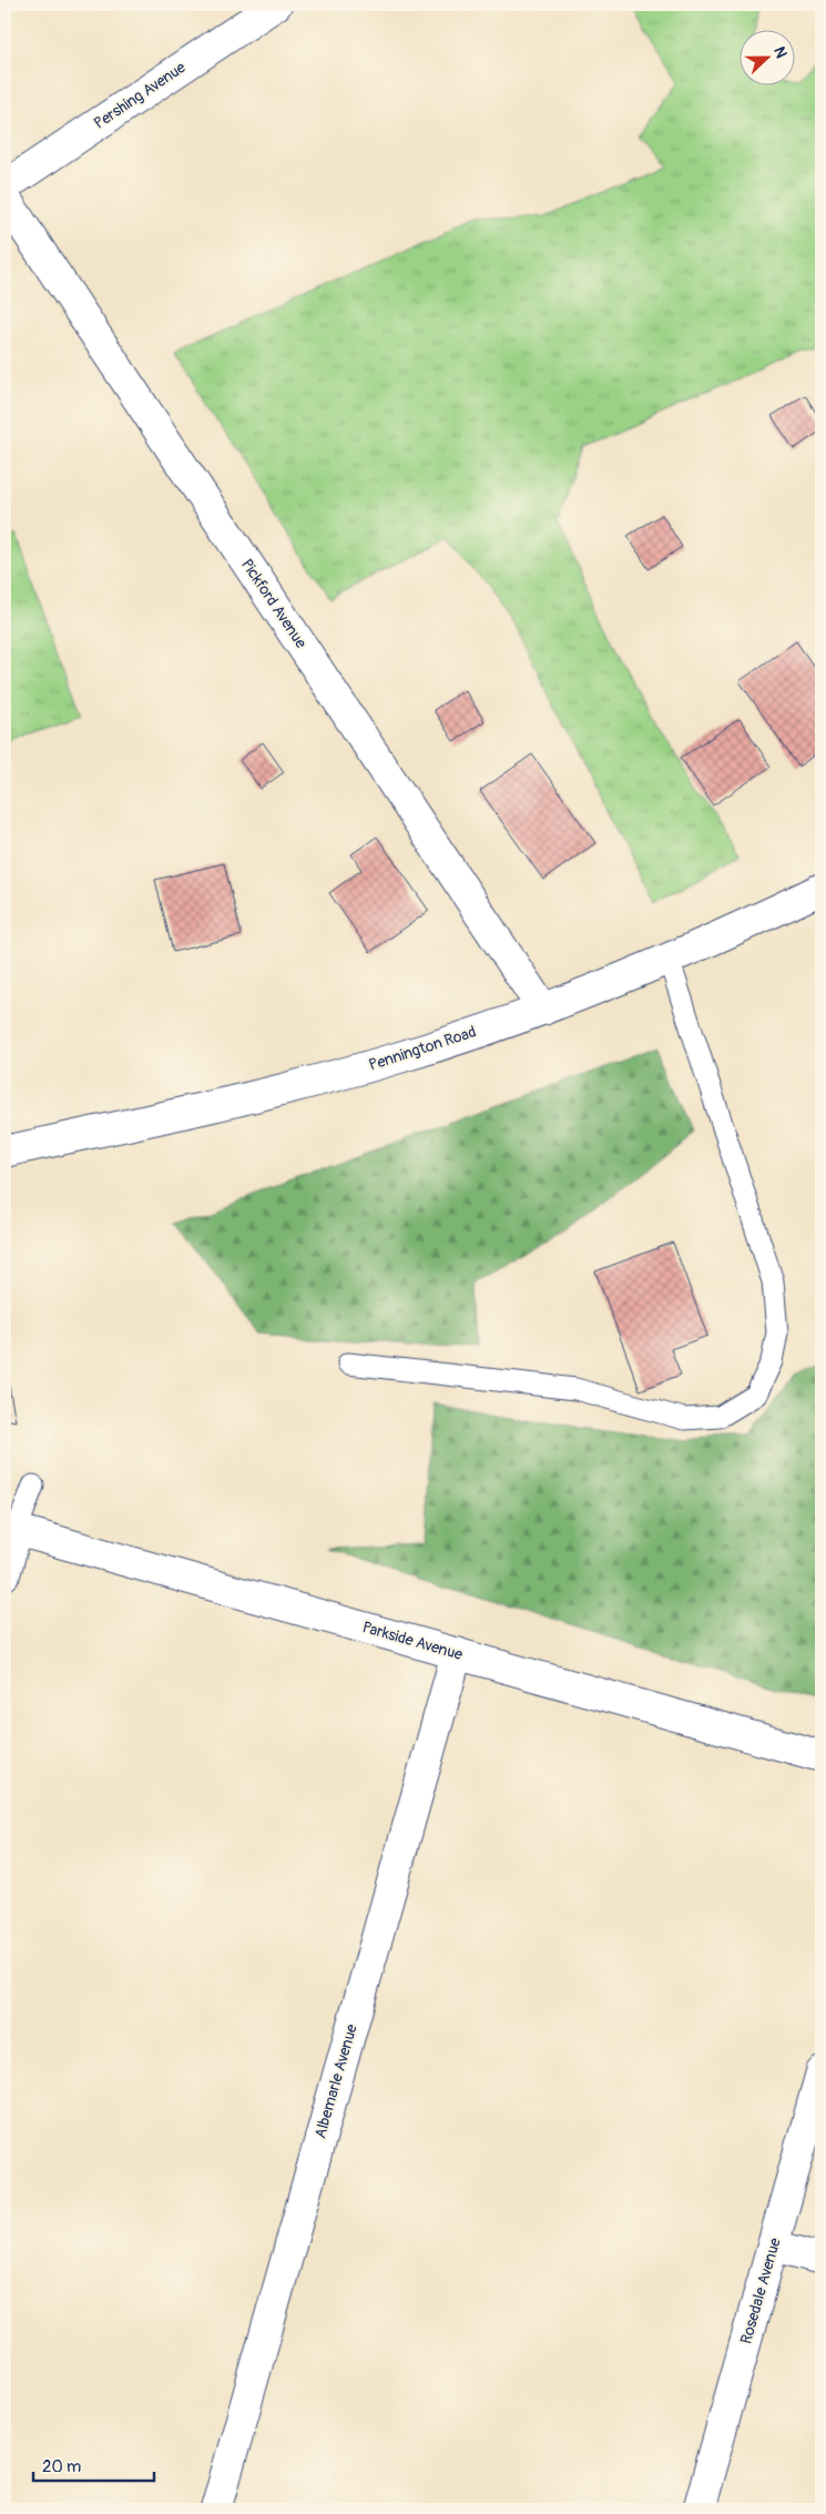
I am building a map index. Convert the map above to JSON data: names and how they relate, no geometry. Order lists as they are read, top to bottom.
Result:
{
  "streets": {
    "street": [
      "Pershing Avenue",
      "Pickford Avenue",
      "Pennington Road",
      "Parkside Avenue",
      "Albemarle Avenue",
      "Rosedale Avenue"
    ]
  },
  "crossings": [
    ["Pickford Avenue", "Pennington Road"],
    ["Parkside Avenue", "Albemarle Avenue"]
  ],
  "scale_bar": "20 m",
  "north": "right"
}
